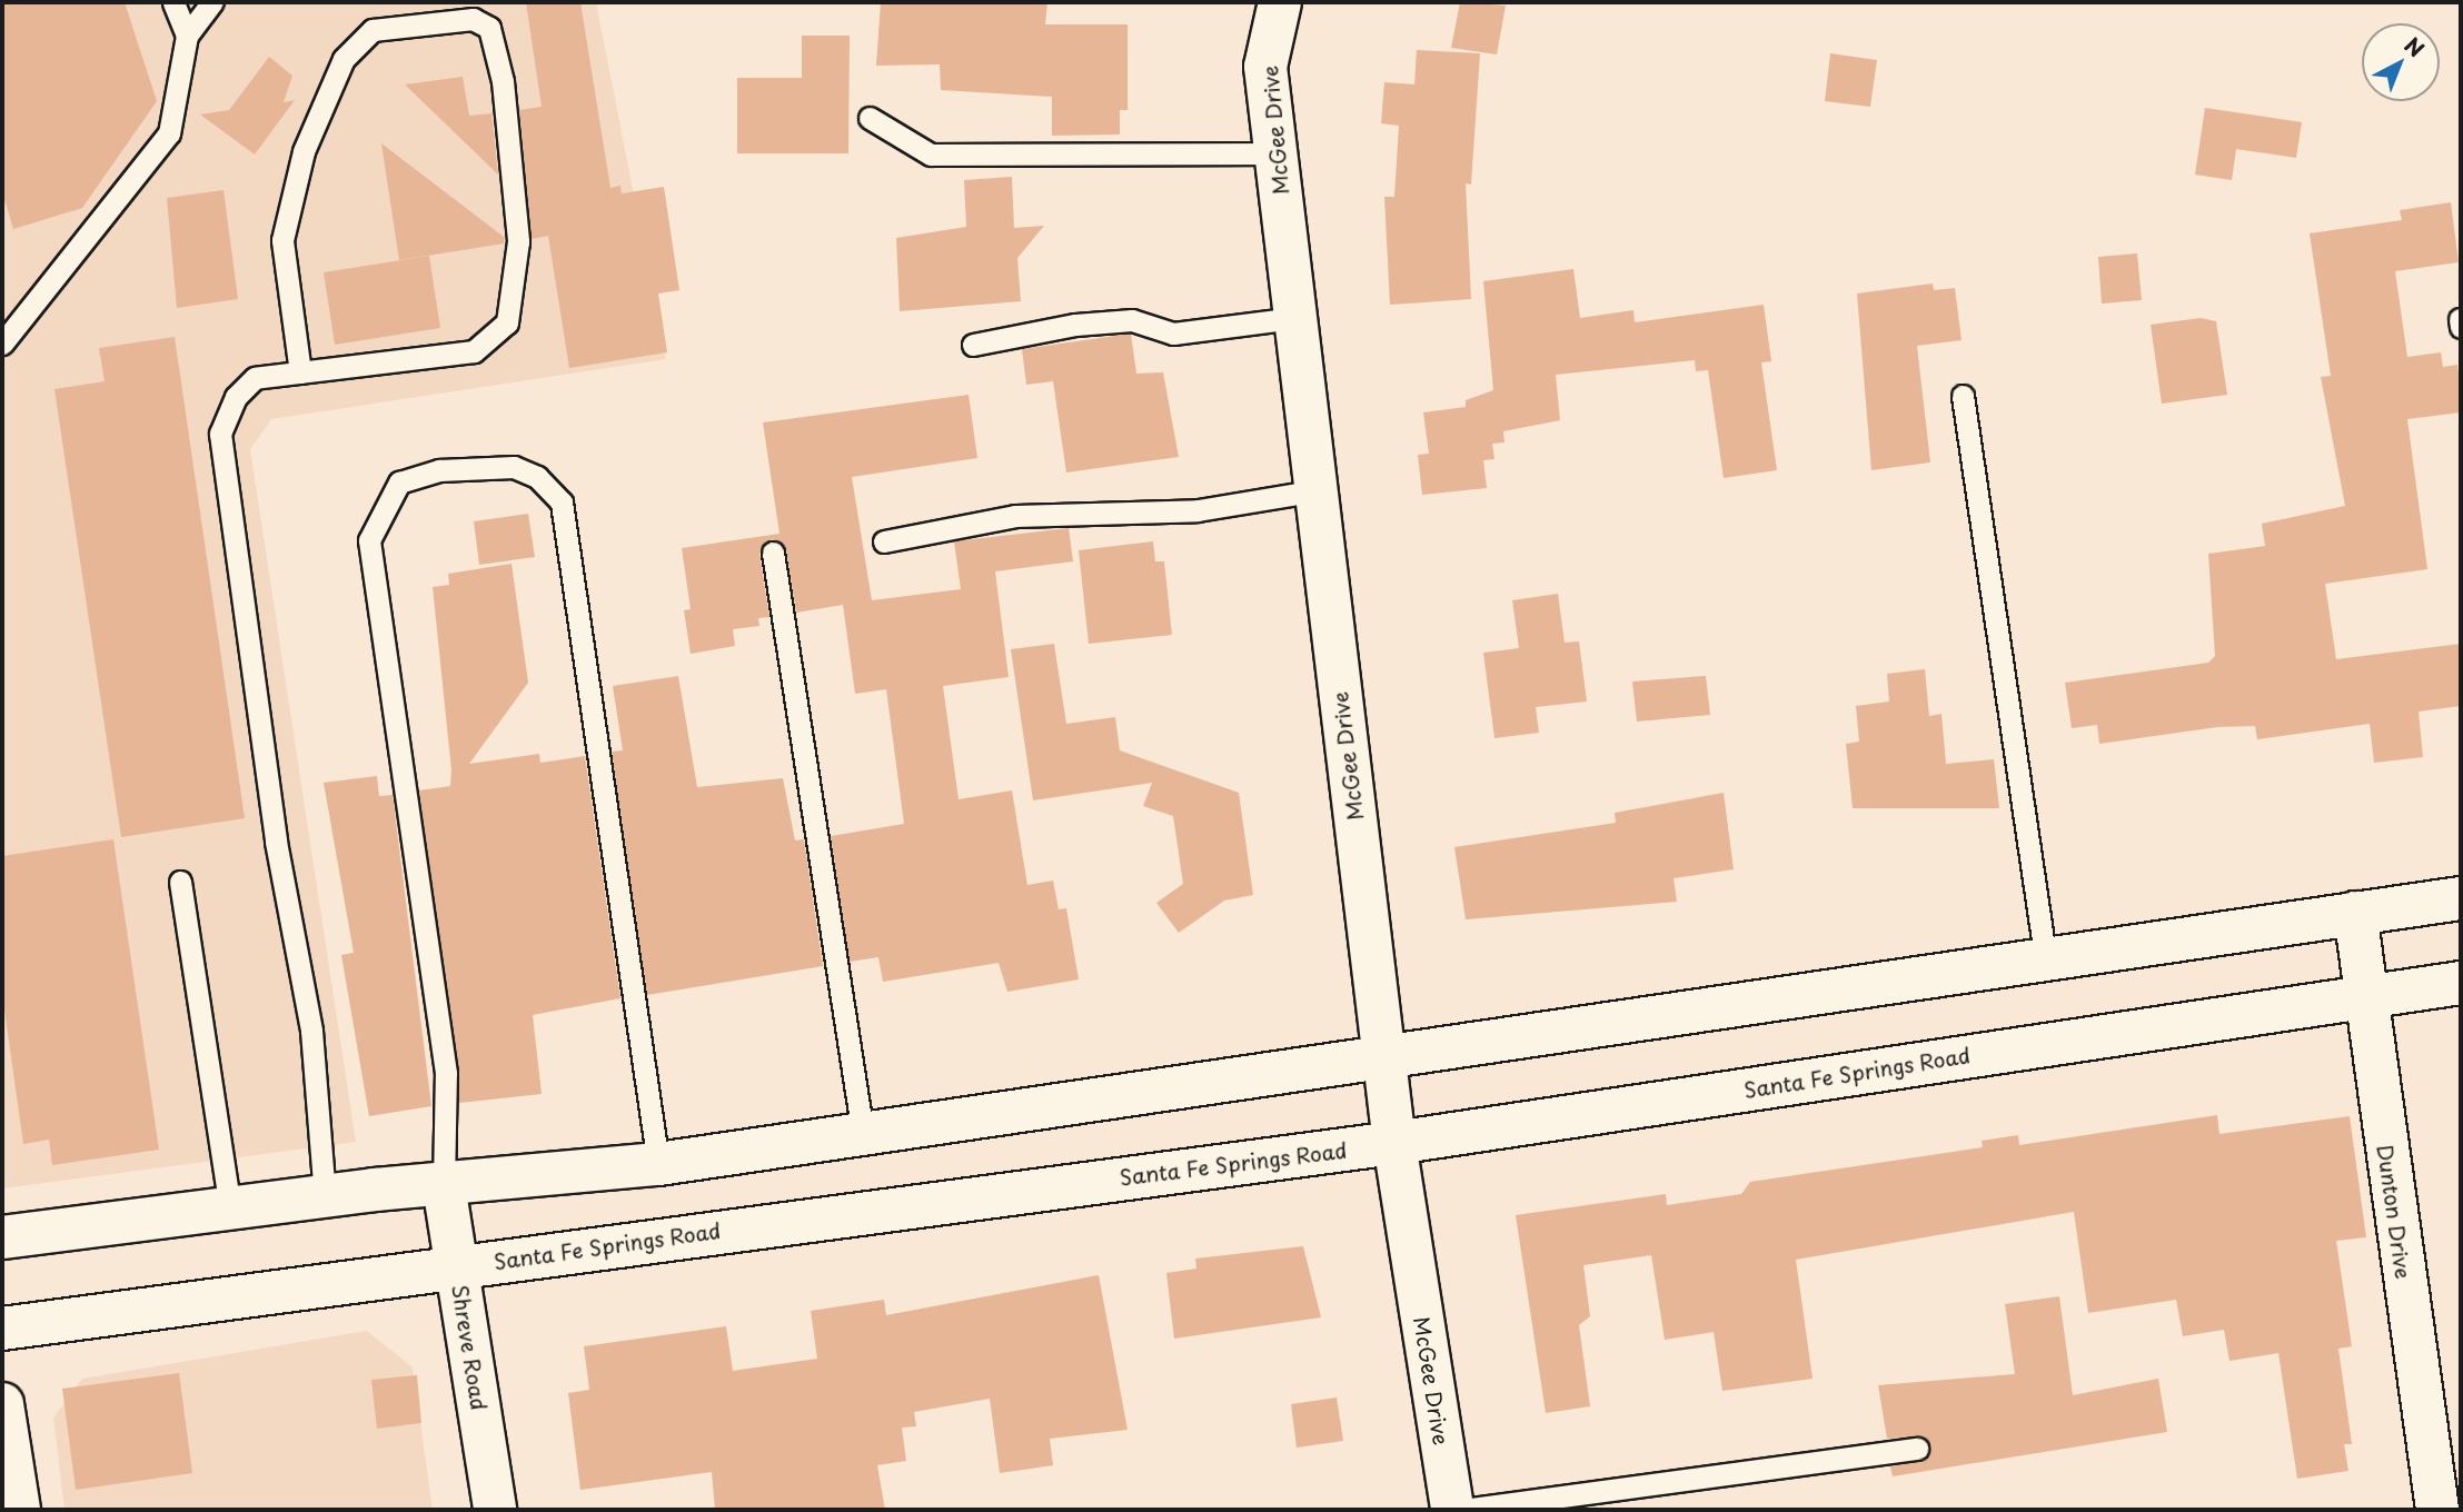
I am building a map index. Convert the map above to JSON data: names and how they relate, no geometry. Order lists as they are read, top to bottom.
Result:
{
  "streets": {
    "main road": [
      "McGee Drive",
      "Santa Fe Springs Road",
      "Dunton Drive",
      "Shreve Road"
    ]
  },
  "crossings": [
    ["McGee Drive", "Santa Fe Springs Road"],
    ["Santa Fe Springs Road", "Dunton Drive"],
    ["Santa Fe Springs Road", "Shreve Road"]
  ],
  "north": "top right"
}
